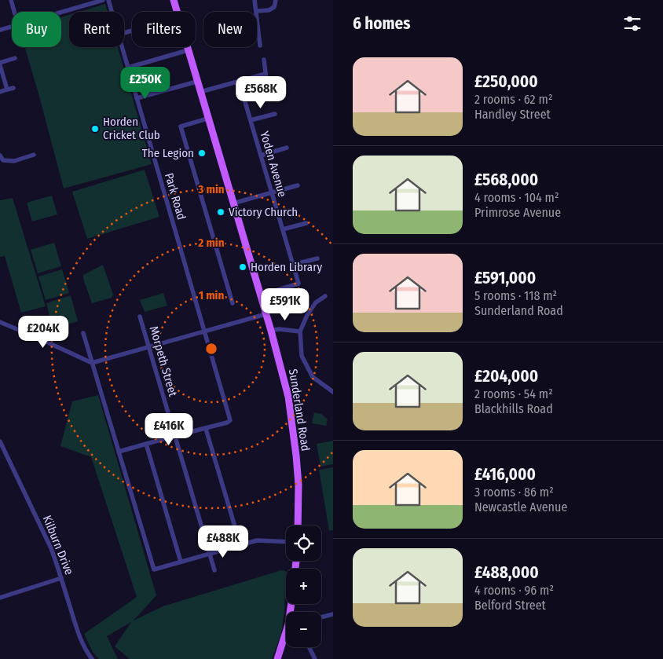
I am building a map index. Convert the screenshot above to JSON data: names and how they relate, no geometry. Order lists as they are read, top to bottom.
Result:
{
  "streets": {
    "main road": ["Sunderland Road"],
    "street": [
      "Yoden Avenue",
      "Park Road",
      "Morpeth Street",
      "Kilburn Drive"
    ]
  },
  "crossings": [
    ["Yoden Avenue", "Sunderland Road"]
  ],
  "places": [
    "Horden Cricket Club",
    "The Legion",
    "Victory Church",
    "Horden Library"
  ],
  "page": {
    "heading": "6 homes",
    "chip": [
      "Buy",
      "Rent",
      "Filters",
      "New"
    ],
    "list": [
      {
        "name": "£250,000",
        "note": "2 rooms · 62 m² · Handley Street"
      },
      {
        "name": "£568,000",
        "note": "4 rooms · 104 m² · Primrose Avenue"
      },
      {
        "name": "£591,000",
        "note": "5 rooms · 118 m² · Sunderland Road"
      },
      {
        "name": "£204,000",
        "note": "2 rooms · 54 m² · Blackhills Road"
      },
      {
        "name": "£416,000",
        "note": "3 rooms · 86 m² · Newcastle Avenue"
      },
      {
        "name": "£488,000",
        "note": "4 rooms · 96 m² · Belford Street"
      }
    ],
    "price": [
      "£250K",
      "£568K",
      "£591K",
      "£204K",
      "£416K",
      "£488K"
    ],
    "map_buttons": ["+", "−"]
  },
  "rings": ["3 min", "2 min", "1 min"]
}
